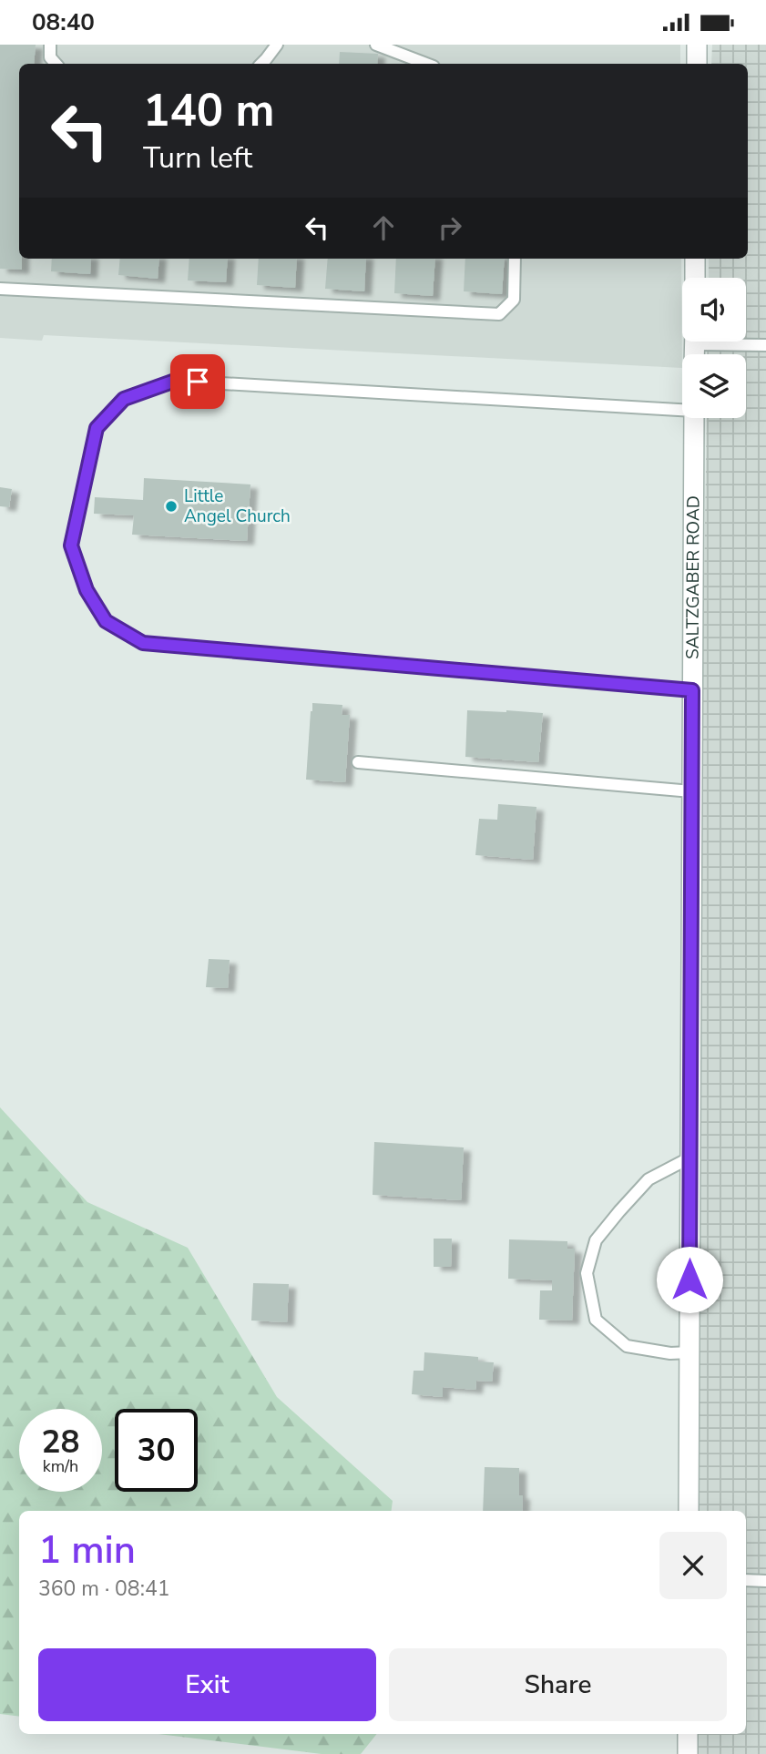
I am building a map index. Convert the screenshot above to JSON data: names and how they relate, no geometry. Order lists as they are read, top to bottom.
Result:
{
  "streets": {
    "street": ["SALTZGABER ROAD"]
  },
  "places": ["Little Angel Church"],
  "page": {
    "status": "08:40",
    "turn": ["140 m", "Turn left"],
    "speed": "28 km/h",
    "limit": "30",
    "heading": ["1 min", "360 m · 08:41"],
    "buttons": ["Exit", "Share"]
  }
}
